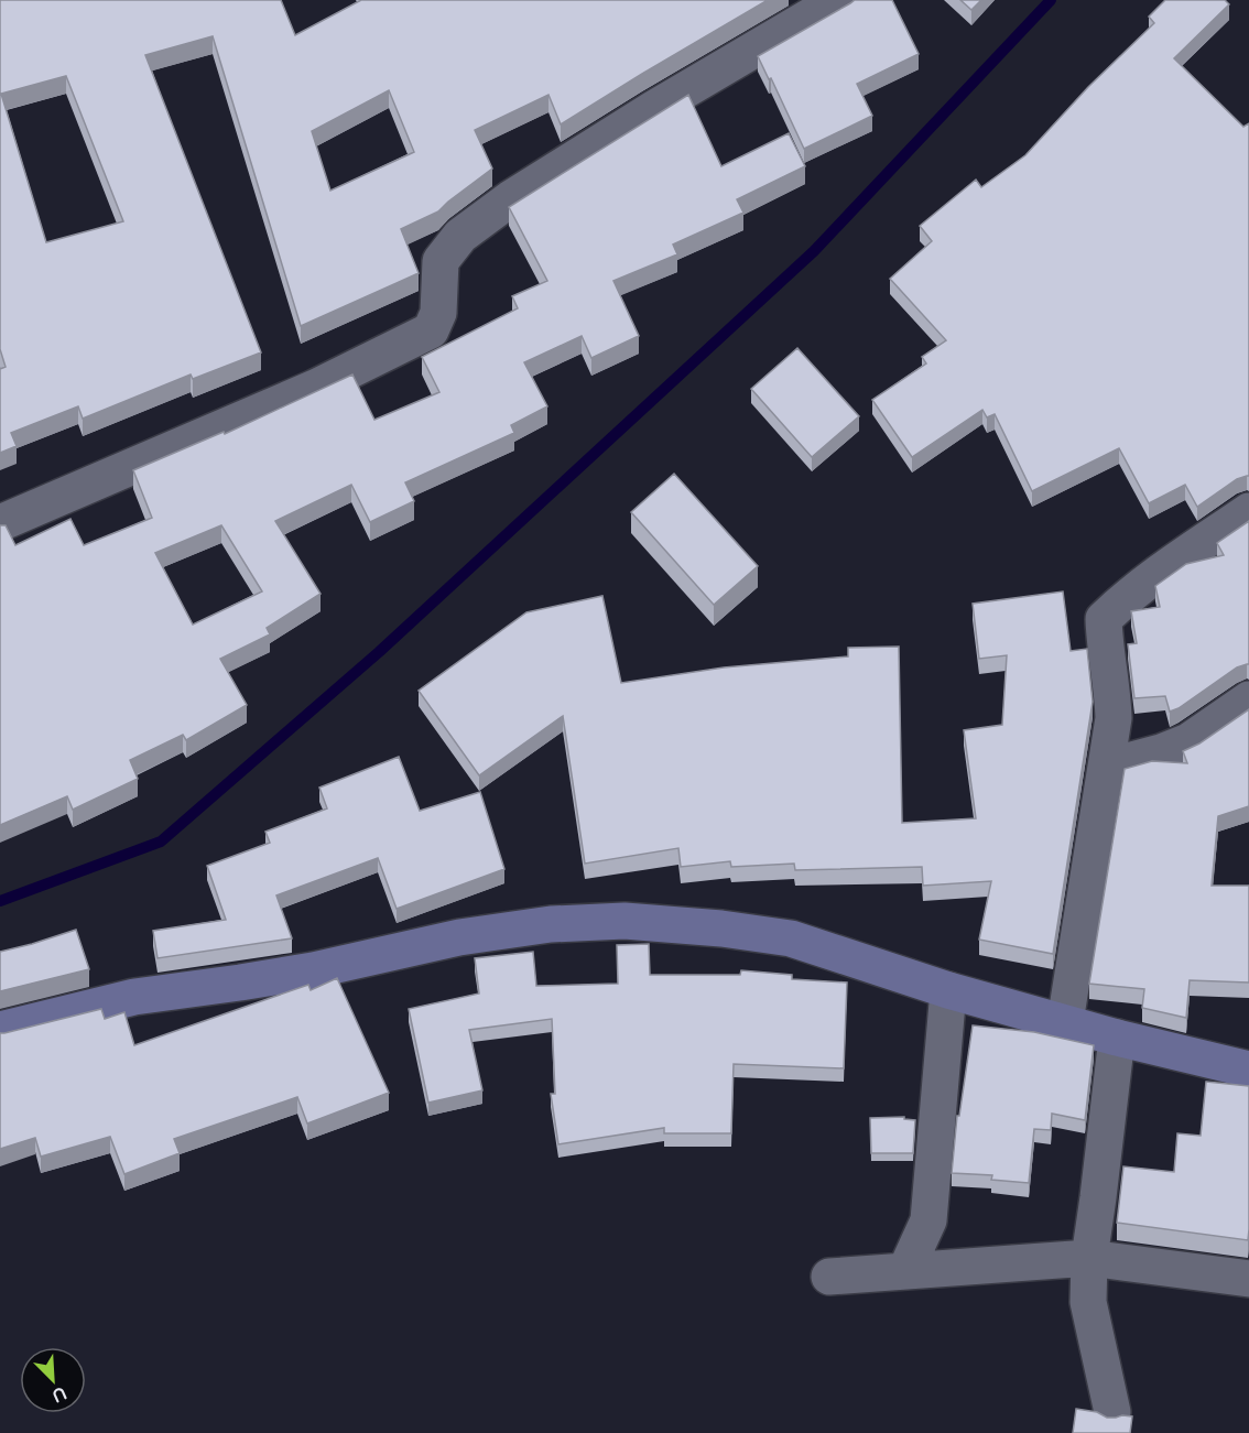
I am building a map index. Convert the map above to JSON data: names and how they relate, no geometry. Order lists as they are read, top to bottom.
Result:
{
  "north": "bottom right"
}
